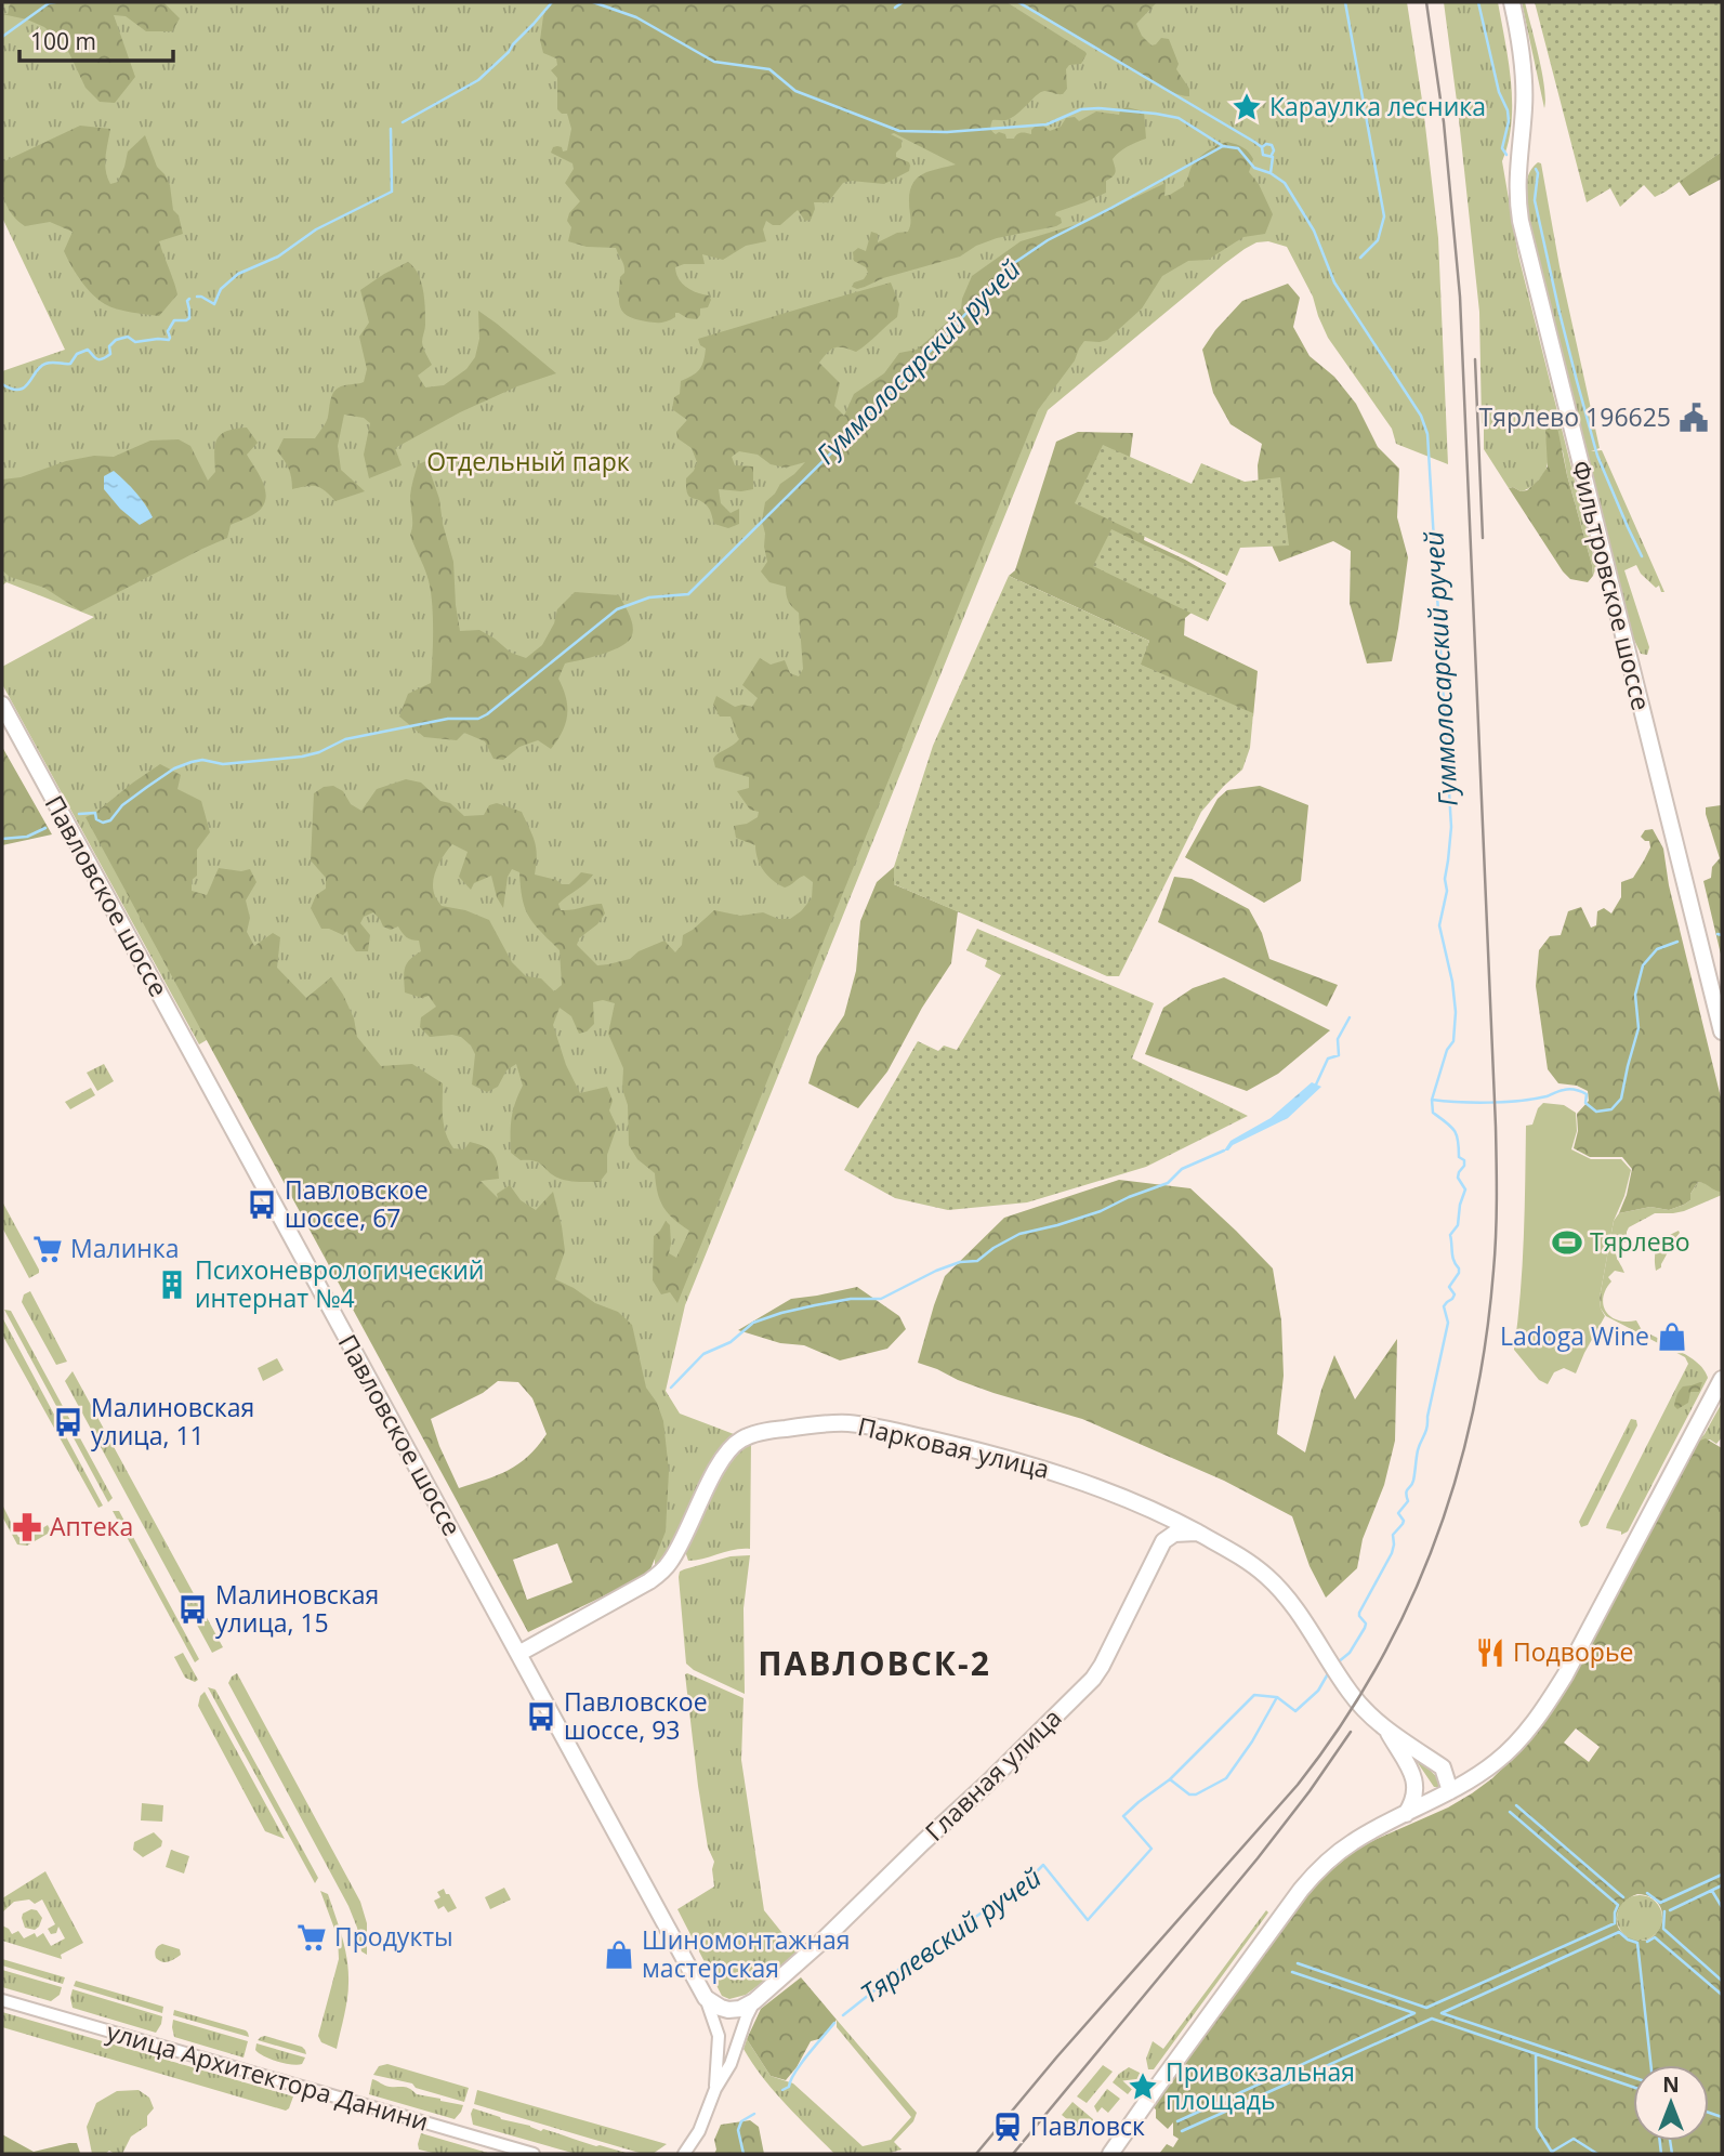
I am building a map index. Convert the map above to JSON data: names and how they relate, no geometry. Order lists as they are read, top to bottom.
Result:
{
  "streets": {
    "main road": [
      "Фильтровское шоссе",
      "Павловское шоссе",
      "Парковая улица",
      "Главная улица"
    ],
    "street": ["улица Архитектора Данини"]
  },
  "crossings": [
    ["Павловское шоссе", "Парковая улица"],
    ["Парковая улица", "Главная улица"]
  ],
  "districts": ["ПАВЛОВСК-2"],
  "water": ["Гуммолосарский ручей", "Тярлевский ручей"],
  "parks": ["Отдельный парк"],
  "places": {
    "place": ["Караулка лесника", "Привокзальная площадь"],
    "public building": ["Тярлево 196625"],
    "bus stop": [
      "Павловское шоссе, 67",
      "Малиновская улица, 11",
      "Малиновская улица, 15",
      "Павловское шоссе, 93"
    ],
    "sports": ["Тярлево"],
    "supermarket": ["Малинка", "Продукты"],
    "building": ["Психоневрологический интернат №4"],
    "shop": ["Ladoga Wine", "Шиномонтажная мастерская"],
    "pharmacy": ["Аптека"],
    "restaurant": ["Подворье"],
    "station": ["Павловск"]
  },
  "scale_bar": "100 m",
  "north": "top"
}
